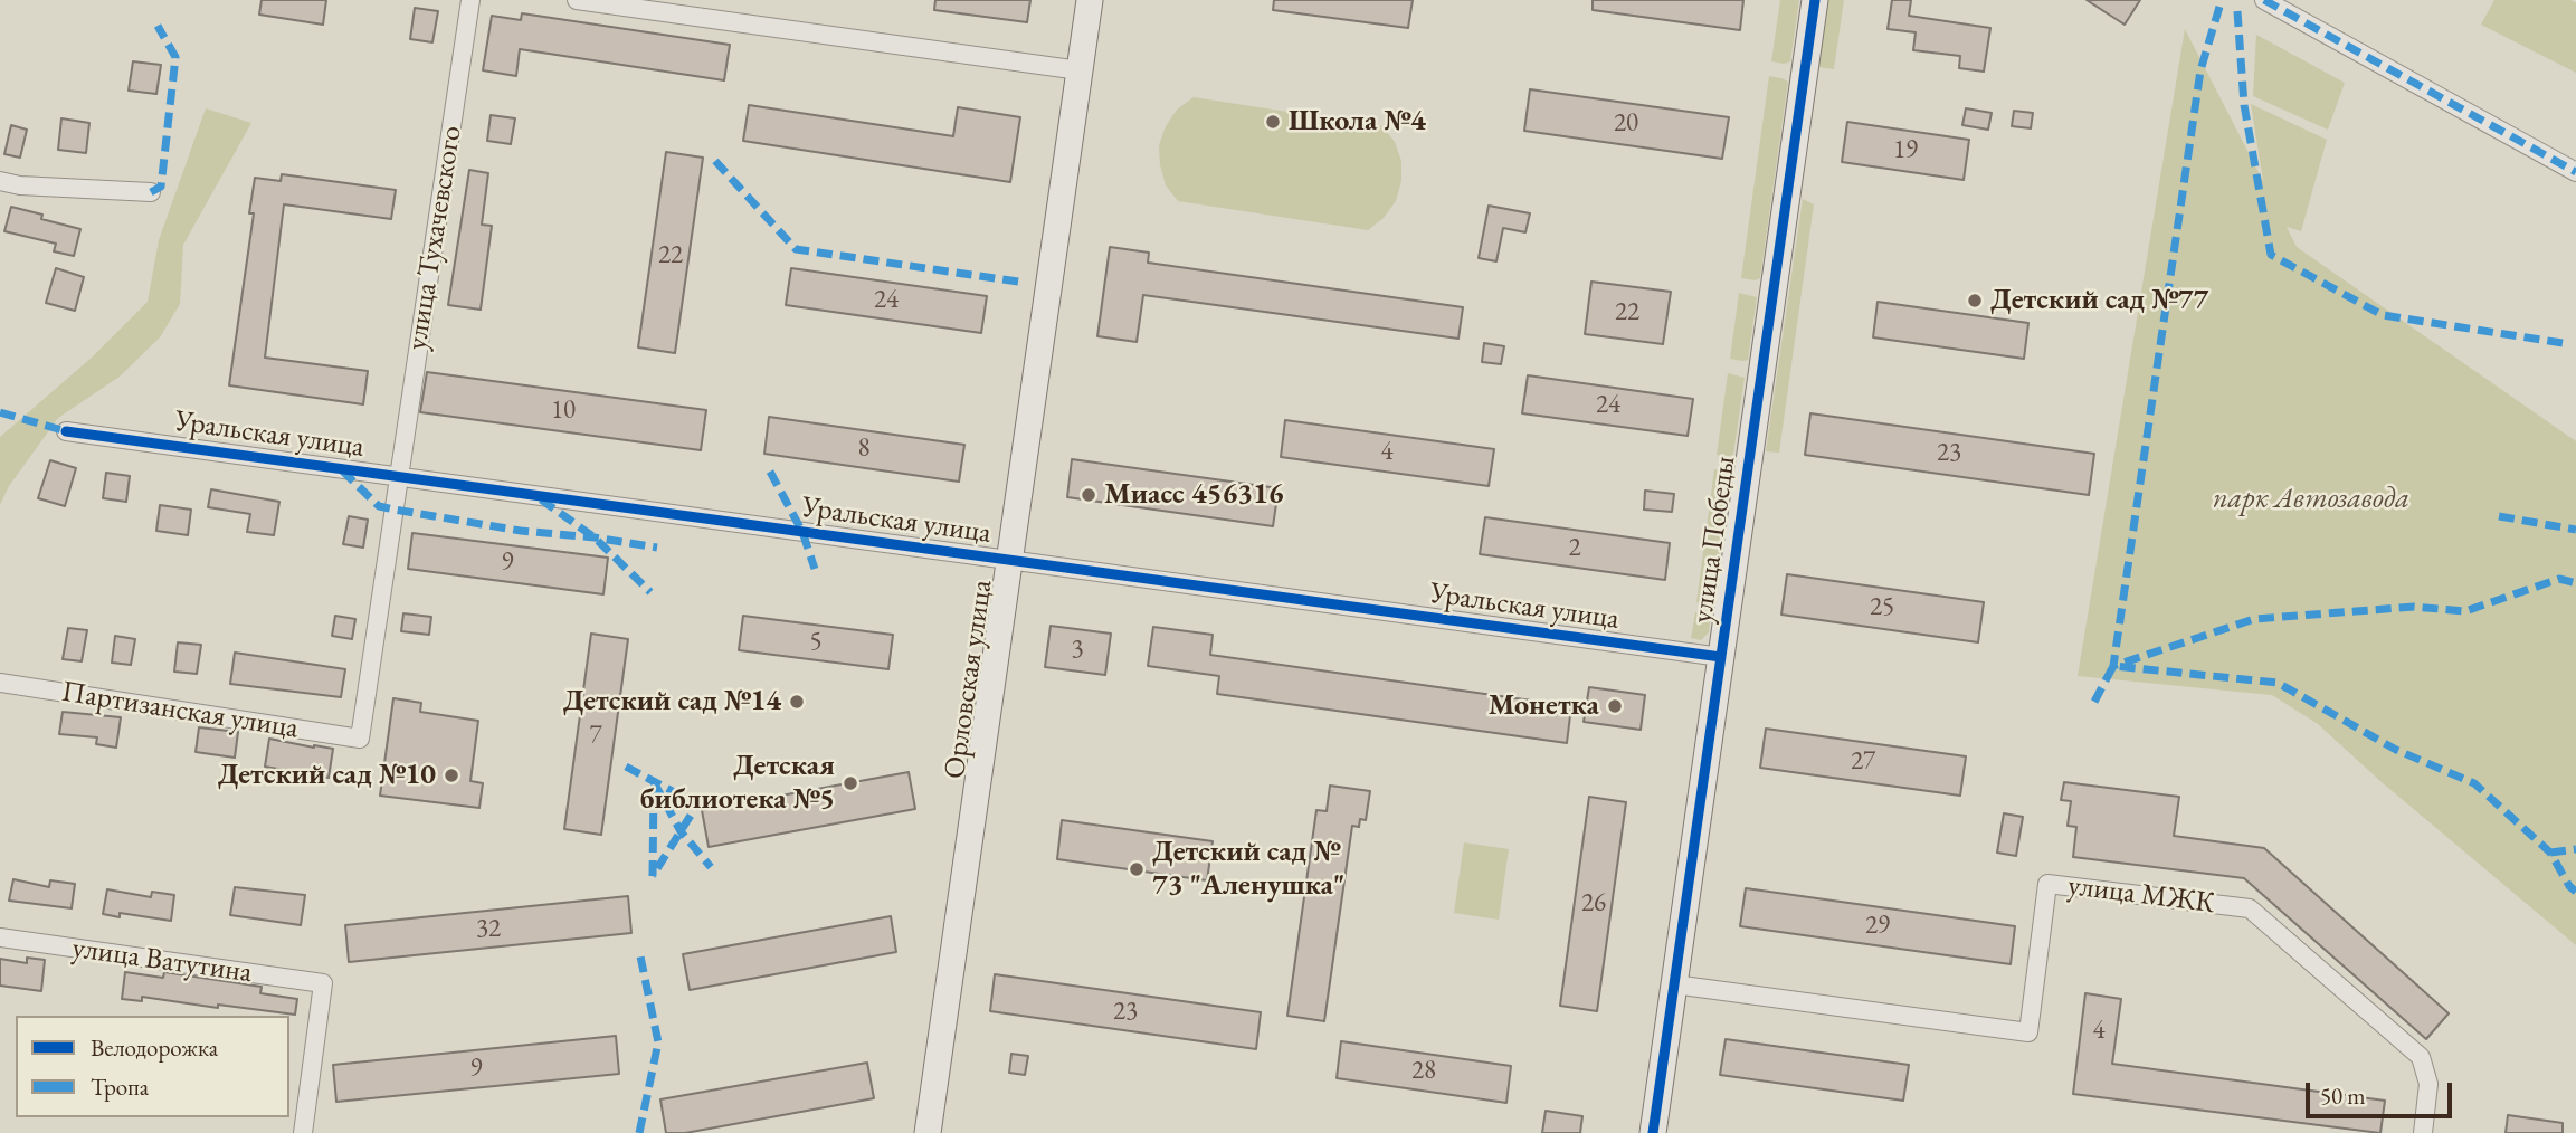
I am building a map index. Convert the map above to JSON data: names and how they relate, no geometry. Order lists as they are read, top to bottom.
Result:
{
  "streets": {
    "street": [
      "улица Тухачевского",
      "Уральская улица",
      "улица Победы",
      "Орловская улица",
      "Партизанская улица",
      "улица МЖК",
      "улица Ватутина"
    ]
  },
  "crossings": [
    ["улица Тухачевского", "Уральская улица"],
    ["улица Тухачевского", "Партизанская улица"],
    ["Уральская улица", "улица Победы"],
    ["Уральская улица", "Орловская улица"],
    ["улица Победы", "улица МЖК"]
  ],
  "parks": ["парк Автозавода"],
  "places": [
    "Школа №4",
    "Детский сад №77",
    "Миасс 456316",
    "Детский сад №14",
    "Монетка",
    "Детский сад №10",
    "Детская библиотека №5",
    "Детский сад № 73 \"Аленушка\""
  ],
  "house_numbers": [
    "20",
    "19",
    "22",
    "24",
    "22",
    "24",
    "10",
    "8",
    "4",
    "23",
    "2",
    "9",
    "25",
    "5",
    "3",
    "7",
    "27",
    "26",
    "29",
    "32",
    "23",
    "4",
    "9",
    "28"
  ],
  "legend": ["Велодорожка", "Тропа"],
  "scale_bar": "50 m"
}
